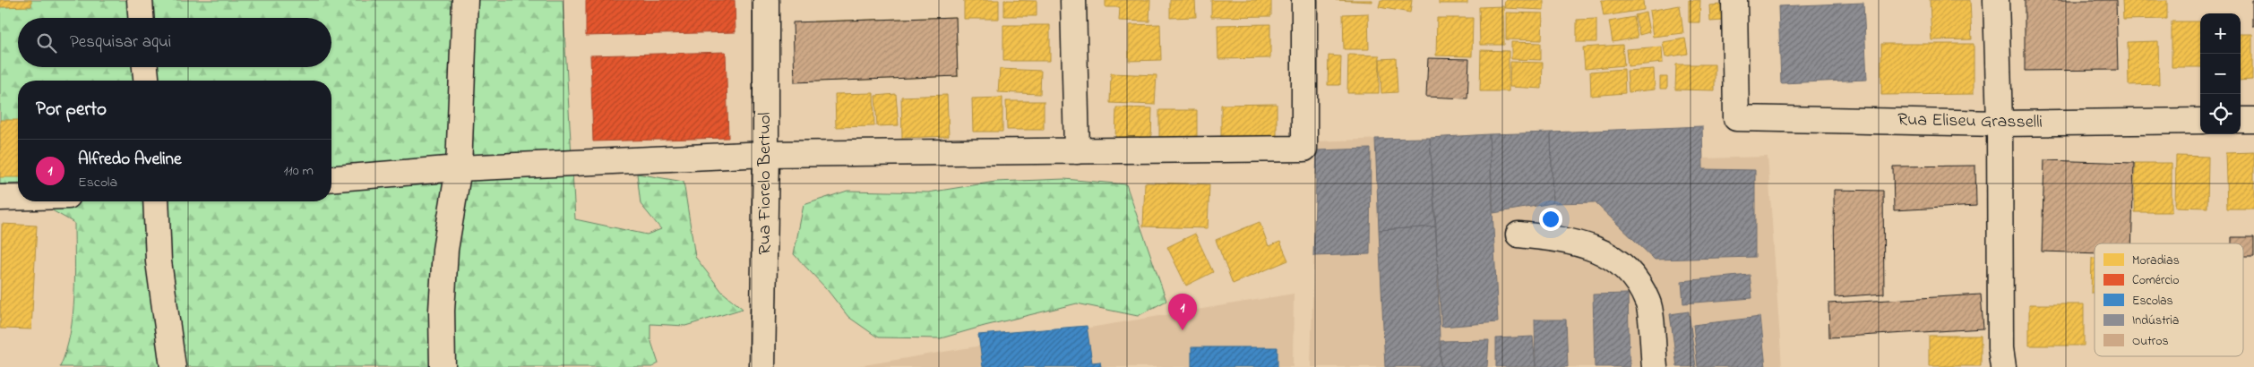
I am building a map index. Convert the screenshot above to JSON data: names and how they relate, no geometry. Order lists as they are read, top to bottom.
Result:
{
  "streets": {
    "street": ["Rua Eliseu Grasselli", "Rua Fiorelo Bertuol"]
  },
  "legend": [
    "Moradias",
    "Comércio",
    "Escolas",
    "Indústria",
    "Outros"
  ],
  "page": {
    "map_buttons": ["+", "−"],
    "search": "Pesquisar aqui",
    "heading": "Por perto",
    "list": [
      {
        "mark": "1",
        "name": "Alfredo Aveline",
        "note": "Escola",
        "value": "110 m"
      }
    ],
    "pins": "1"
  }
}
